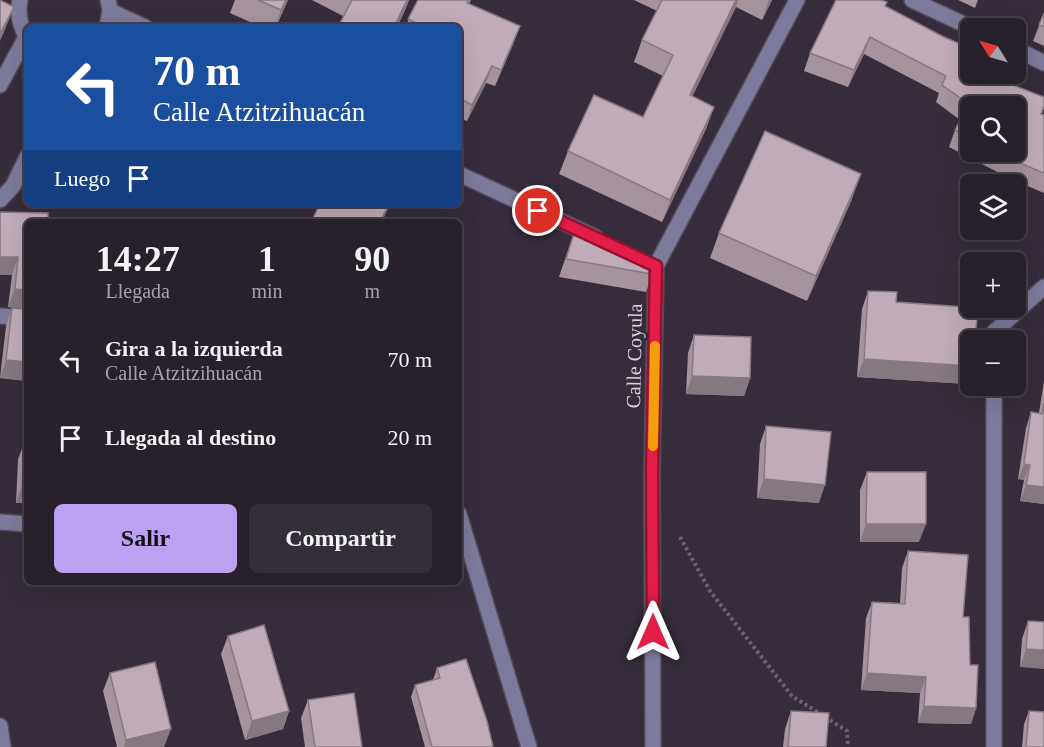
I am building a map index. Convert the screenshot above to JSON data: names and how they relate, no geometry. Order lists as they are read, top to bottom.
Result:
{
  "streets": {
    "street": ["Calle Coyula"]
  },
  "north": "top left",
  "page": {
    "map_buttons": ["+", "−"],
    "turn": ["70 m", "Calle Atzitzihuacán"],
    "then": "Luego",
    "eta": [
      "14:27",
      "Llegada",
      "1",
      "min",
      "90",
      "m"
    ],
    "list": [
      {
        "name": "Gira a la izquierda",
        "note": "Calle Atzitzihuacán",
        "value": "70 m"
      },
      {
        "name": "Llegada al destino",
        "value": "20 m"
      }
    ],
    "buttons": ["Salir", "Compartir"]
  }
}
